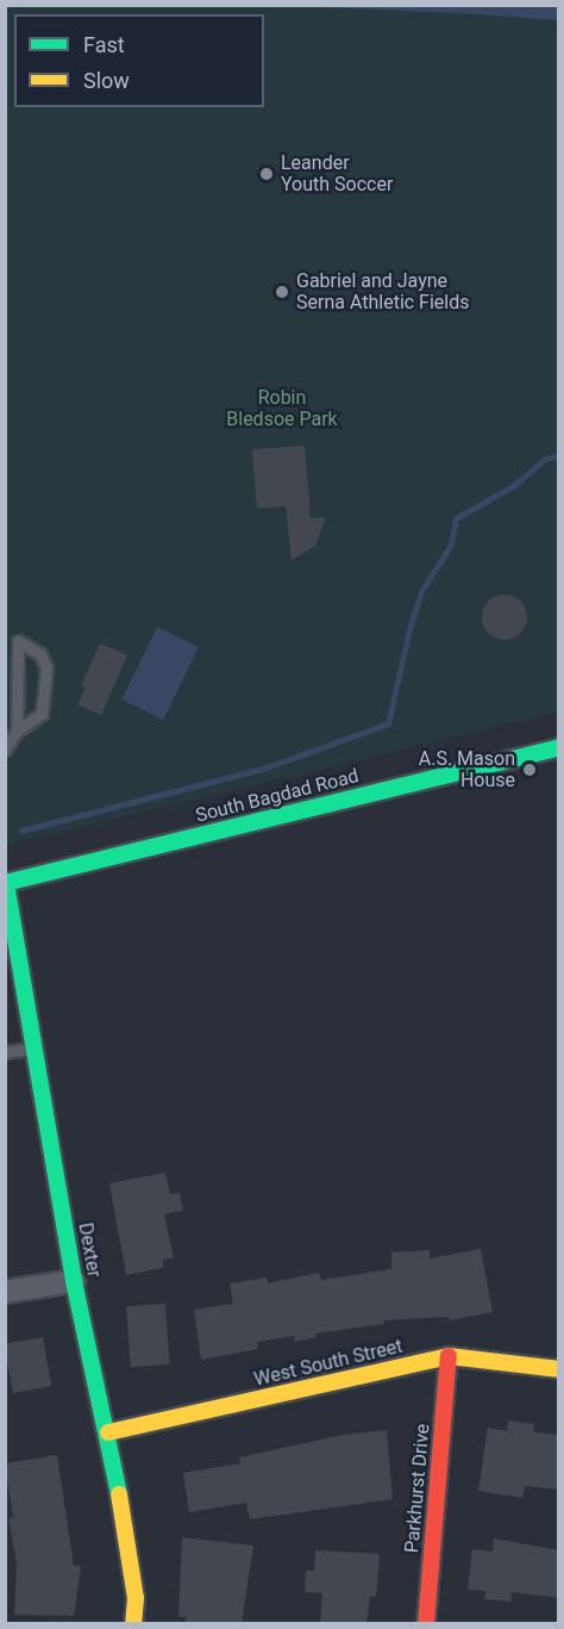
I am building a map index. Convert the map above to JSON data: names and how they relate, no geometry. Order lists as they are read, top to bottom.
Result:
{
  "streets": {
    "street": [
      "South Bagdad Road",
      "Dexter",
      "West South Street",
      "Parkhurst Drive"
    ]
  },
  "crossings": [
    ["South Bagdad Road", "Dexter"],
    ["Dexter", "West South Street"],
    ["West South Street", "Parkhurst Drive"]
  ],
  "parks": ["Robin Bledsoe Park"],
  "places": ["Leander Youth Soccer", "Gabriel and Jayne Serna Athletic Fields", "A.S. Mason House"],
  "legend": ["Fast", "Slow"]
}
